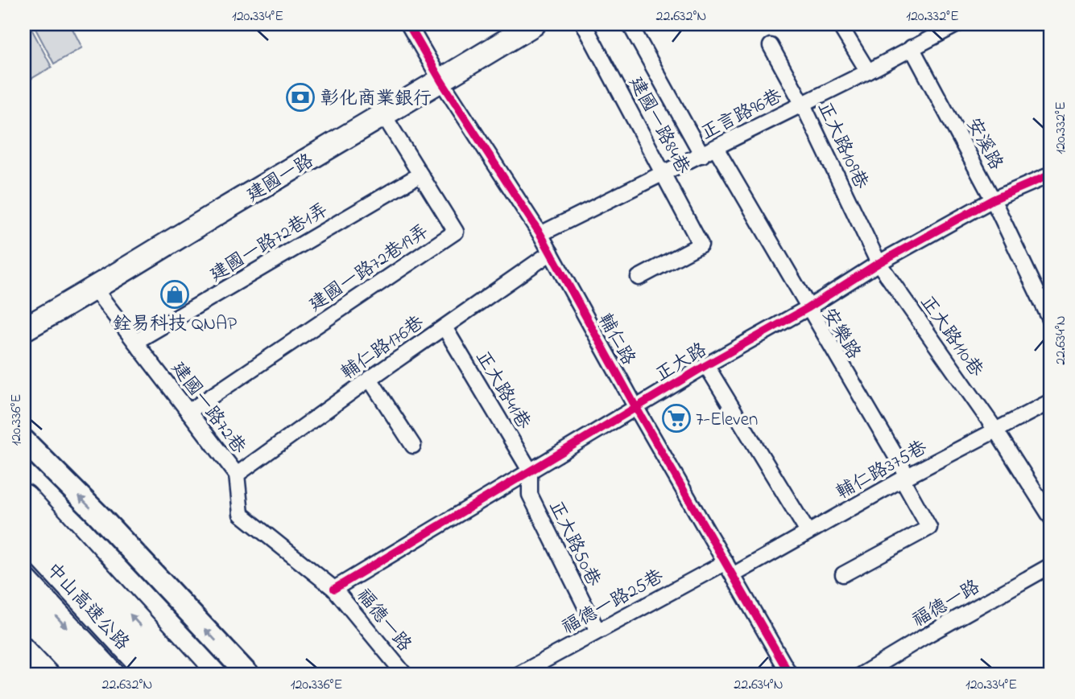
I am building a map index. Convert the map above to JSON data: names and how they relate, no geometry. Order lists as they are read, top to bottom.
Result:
{
  "streets": {
    "highway": ["中山高速公路"],
    "main road": ["建國一路"],
    "street": [
      "正言路96巷",
      "建國一路84巷",
      "安溪路",
      "正大路109巷",
      "建國一路72巷1弄",
      "建國一路72巷19弄",
      "安樂路",
      "正大路110巷",
      "輔仁路",
      "輔仁路176巷",
      "正大路",
      "正大路41巷",
      "建國一路72巷",
      "輔仁路375巷",
      "正大路50巷",
      "福德一路25巷",
      "福德一路"
    ]
  },
  "crossings": [
    ["正言路96巷", "建國一路84巷"],
    ["正言路96巷", "安溪路"],
    ["正言路96巷", "正大路109巷"],
    ["正言路96巷", "安樂路"],
    ["正言路96巷", "輔仁路"],
    ["安溪路", "正大路"],
    ["正大路109巷", "正大路110巷"],
    ["正大路109巷", "正大路"],
    ["建國一路", "建國一路72巷19弄"],
    ["建國一路", "輔仁路"],
    ["建國一路", "建國一路72巷"],
    ["建國一路72巷1弄", "建國一路72巷19弄"],
    ["建國一路72巷1弄", "建國一路72巷"],
    ["建國一路72巷19弄", "建國一路72巷"],
    ["安樂路", "正大路"],
    ["安樂路", "輔仁路375巷"],
    ["正大路110巷", "正大路"],
    ["正大路110巷", "輔仁路375巷"],
    ["輔仁路", "輔仁路176巷"],
    ["輔仁路", "正大路"],
    ["輔仁路", "輔仁路375巷"],
    ["輔仁路", "福德一路25巷"],
    ["輔仁路176巷", "正大路41巷"],
    ["輔仁路176巷", "建國一路72巷"],
    ["正大路", "正大路41巷"],
    ["正大路", "建國一路72巷"],
    ["正大路", "正大路50巷"],
    ["正大路", "福德一路"],
    ["正大路41巷", "正大路50巷"],
    ["建國一路72巷", "福德一路"],
    ["正大路50巷", "福德一路25巷"]
  ],
  "places": {
    "bank": ["彰化商業銀行"],
    "shop": ["銓易科技 QNAP"],
    "supermarket": ["7-Eleven"]
  },
  "coordinates": [
    "120.334°E",
    "22.632°N",
    "120.332°E",
    "22.634°N",
    "120.336°E"
  ]
}
